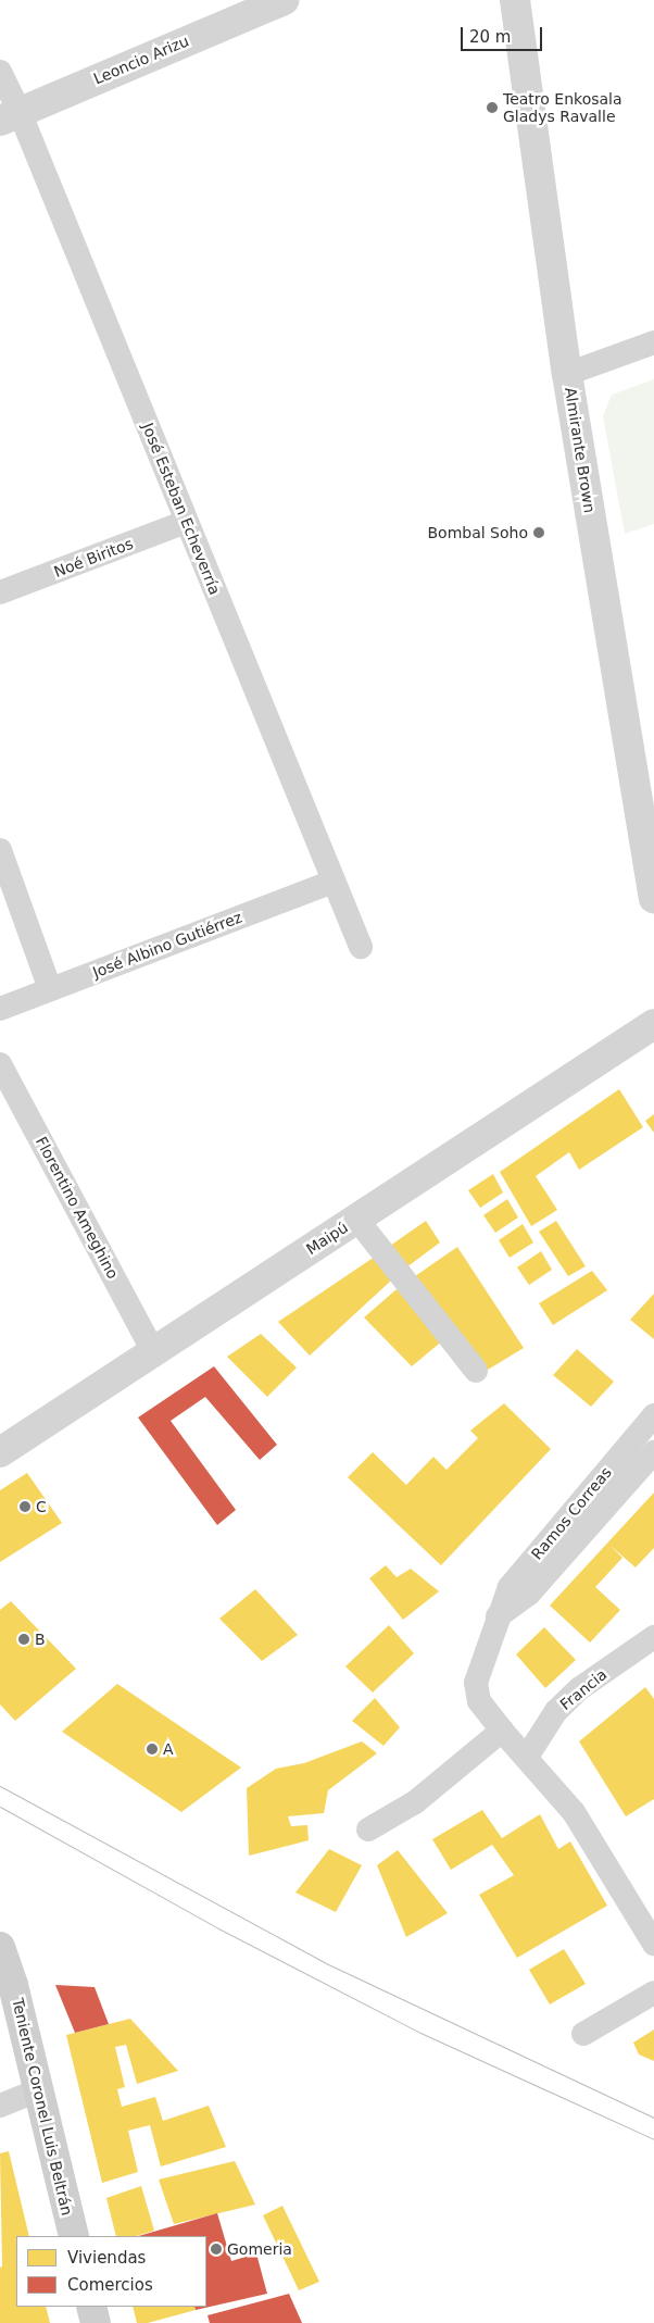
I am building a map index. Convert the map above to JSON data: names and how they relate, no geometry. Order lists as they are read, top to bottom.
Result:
{
  "streets": {
    "main road": ["Teniente Coronel Luis Beltrán"],
    "street": [
      "Leoncio Arizu",
      "Almirante Brown",
      "José Esteban Echeverría",
      "Noé Biritos",
      "José Albino Gutiérrez",
      "Florentino Ameghino",
      "Maipú",
      "Ramos Correas",
      "Francia"
    ]
  },
  "crossings": [
    ["Leoncio Arizu", "José Esteban Echeverría"],
    ["José Esteban Echeverría", "Noé Biritos"],
    ["José Esteban Echeverría", "José Albino Gutiérrez"],
    ["Florentino Ameghino", "Maipú"]
  ],
  "places": [
    "Teatro Enkosala Gladys Ravalle",
    "Bombal Soho",
    "C",
    "B",
    "A",
    "Gomeria"
  ],
  "legend": ["Viviendas", "Comercios"],
  "scale_bar": "20 m"
}
